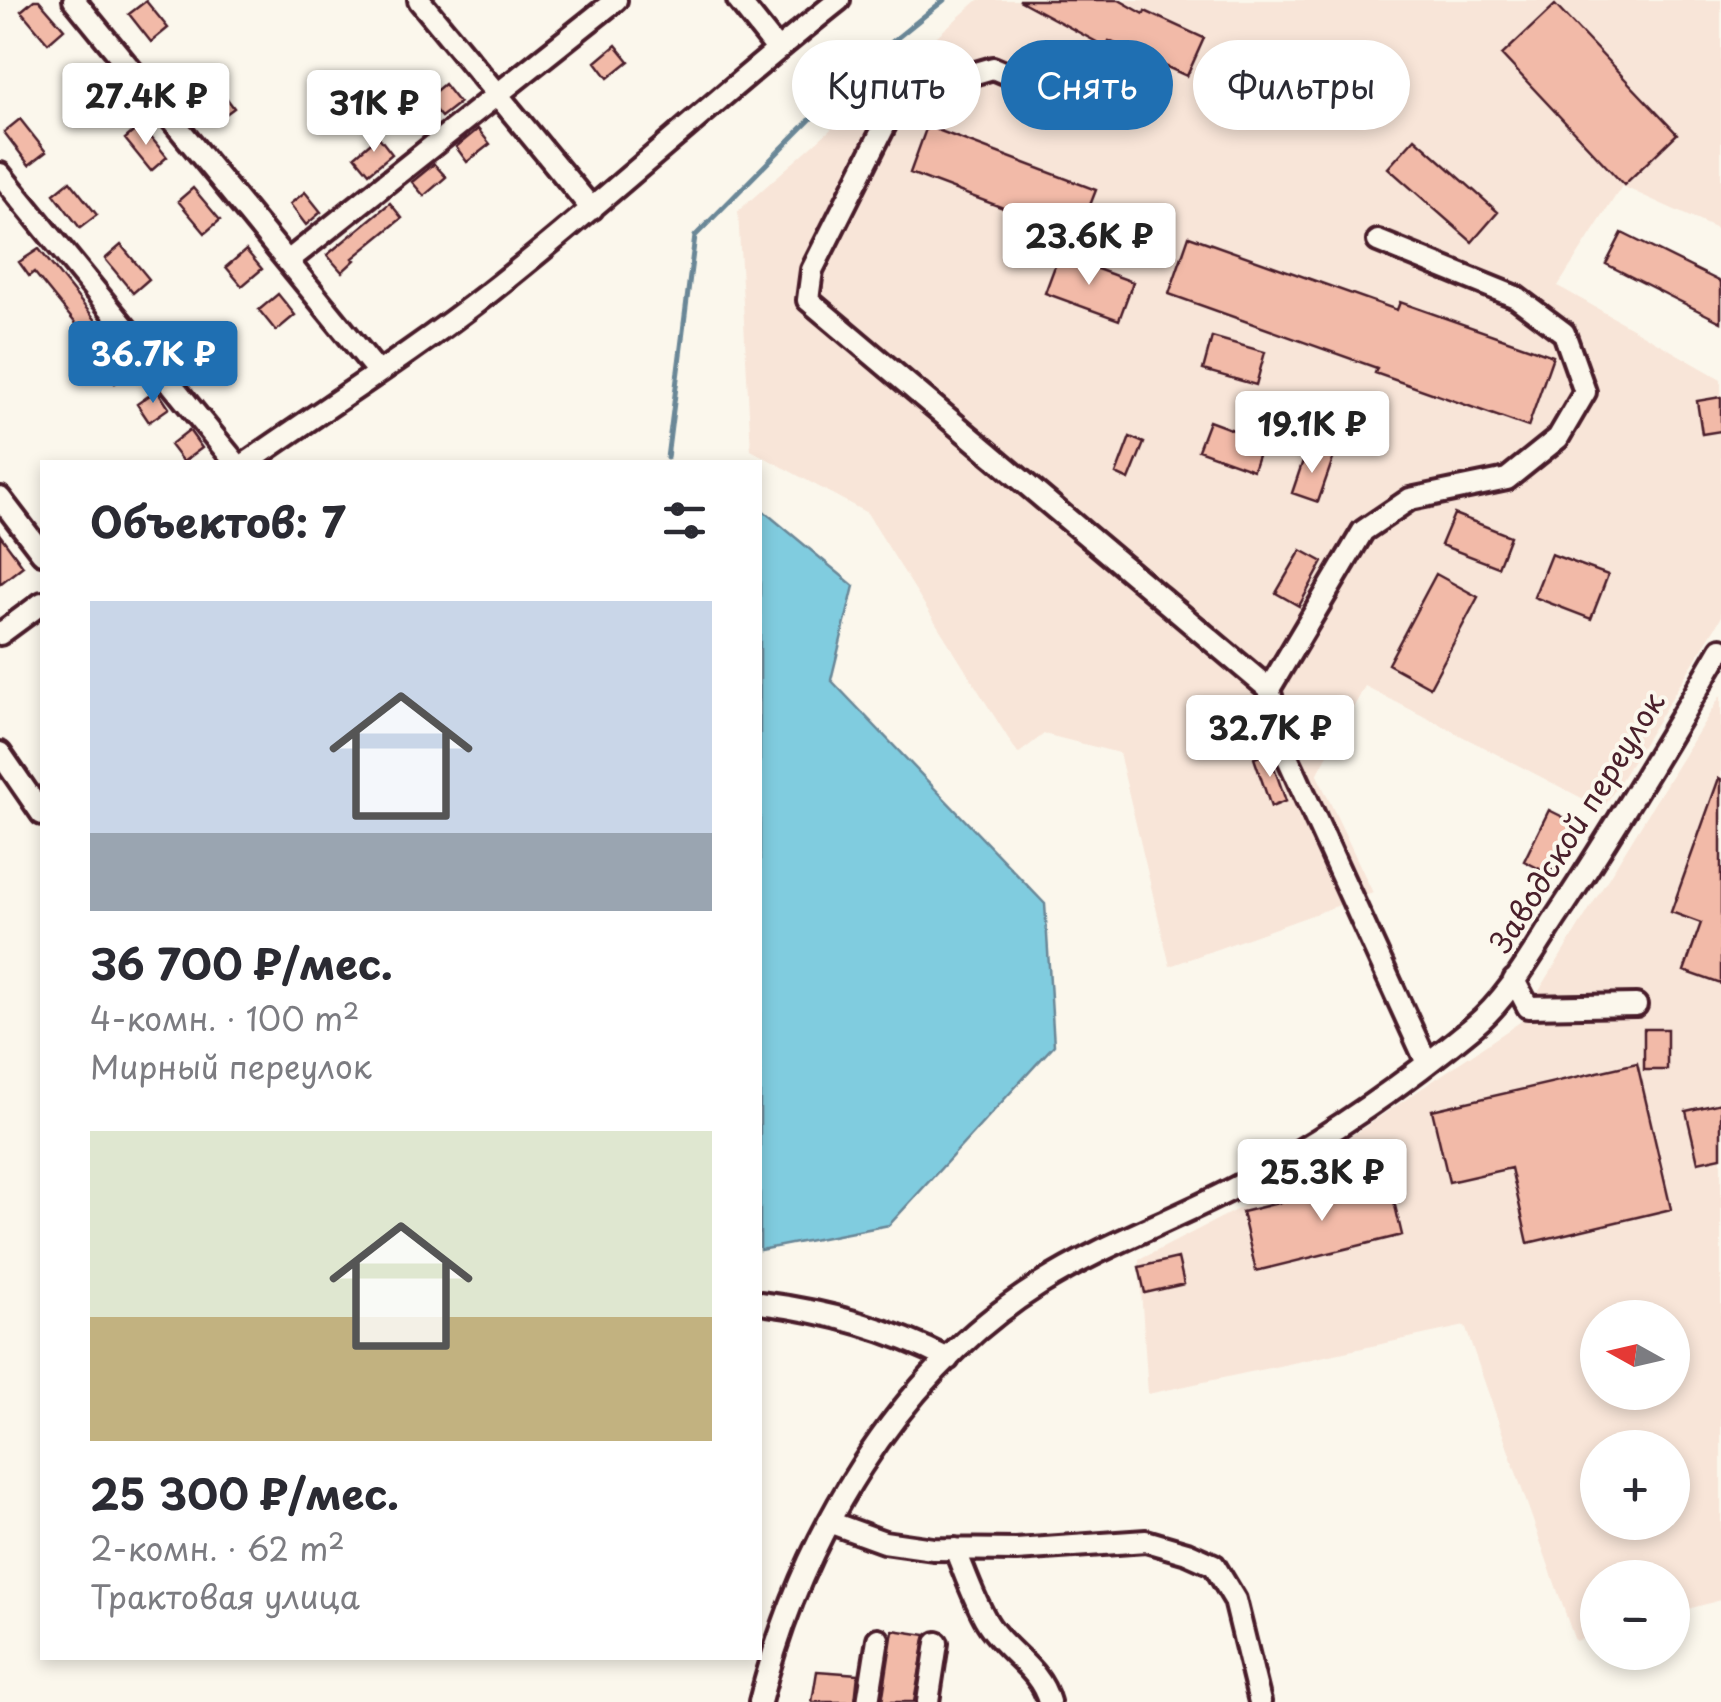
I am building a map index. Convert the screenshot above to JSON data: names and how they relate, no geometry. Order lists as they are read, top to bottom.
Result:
{
  "streets": {
    "street": ["Заводской переулок"]
  },
  "north": "left",
  "page": {
    "chip": ["Купить", "Снять", "Фильтры"],
    "price": [
      "27.4K ₽",
      "31K ₽",
      "23.6K ₽",
      "36.7K ₽",
      "19.1K ₽",
      "32.7K ₽",
      "25.3K ₽"
    ],
    "heading": "Объектов: 7",
    "list": [
      {
        "name": "36 700 ₽/мес.",
        "note": "4-комн. · 100 m² · Мирный переулок"
      },
      {
        "name": "25 300 ₽/мес.",
        "note": "2-комн. · 62 m² · Трактовая улица"
      }
    ],
    "map_buttons": ["+", "−"]
  }
}
